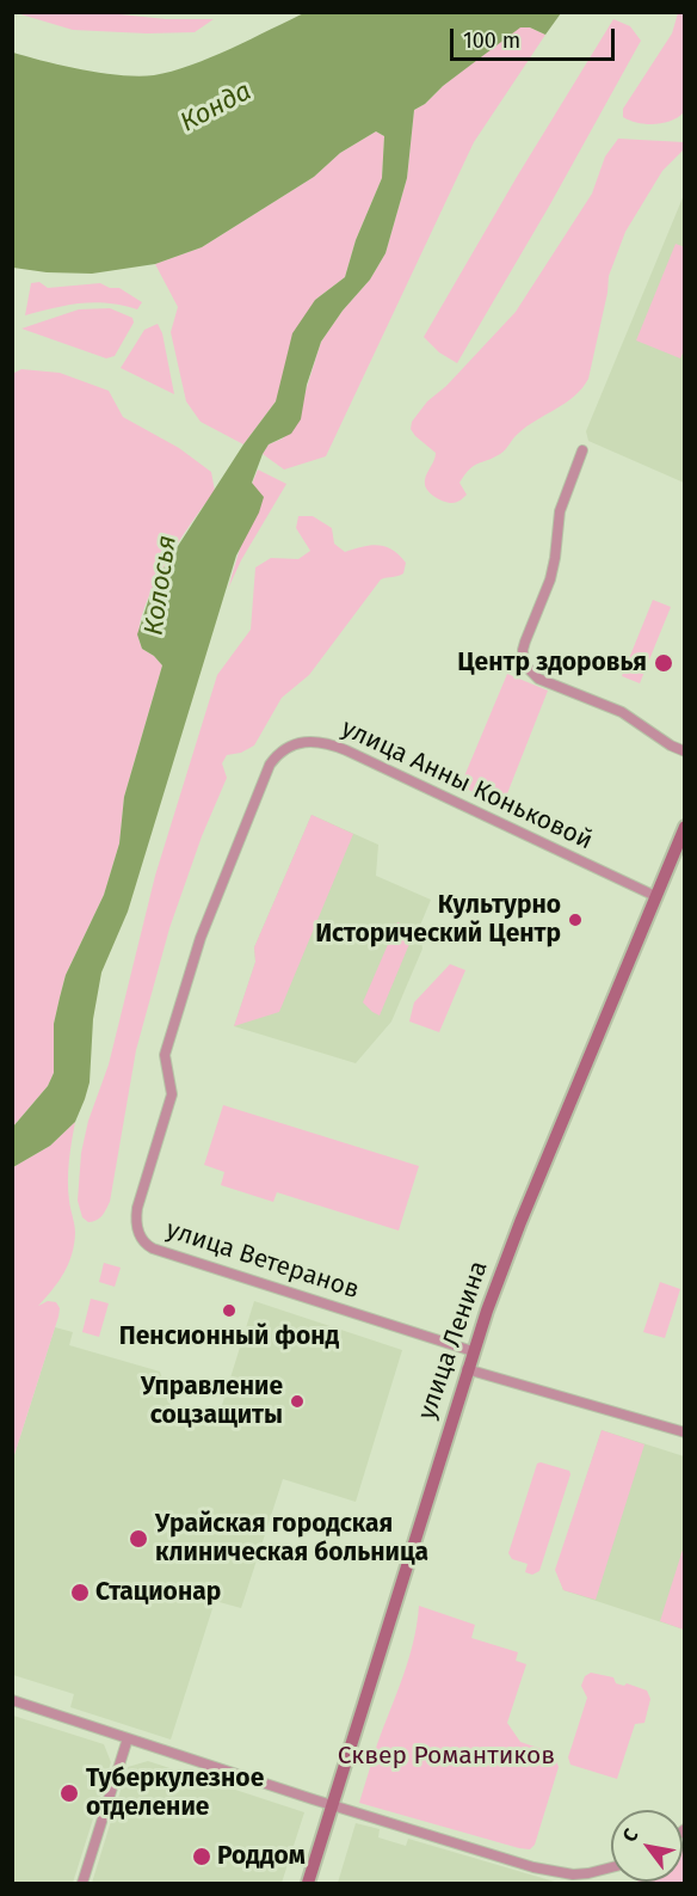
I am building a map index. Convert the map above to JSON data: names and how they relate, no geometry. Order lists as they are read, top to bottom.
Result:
{
  "streets": {
    "main road": ["улица Ленина"],
    "street": ["улица Анны Коньковой", "улица Ветеранов"]
  },
  "crossings": [
    ["улица Анны Коньковой", "улица Ветеранов"],
    ["улица Анны Коньковой", "улица Ленина"],
    ["улица Ветеранов", "улица Ленина"]
  ],
  "water": ["Конда", "Колосья"],
  "parks": ["Сквер Романтиков"],
  "places": [
    "Центр здоровья",
    "Культурно Исторический Центр",
    "Пенсионный фонд",
    "Управление соцзащиты",
    "Урайская городская клиническая больница",
    "Стационар",
    "Туберкулезное отделение",
    "Роддом"
  ],
  "scale_bar": "100 m",
  "north": "top left"
}
